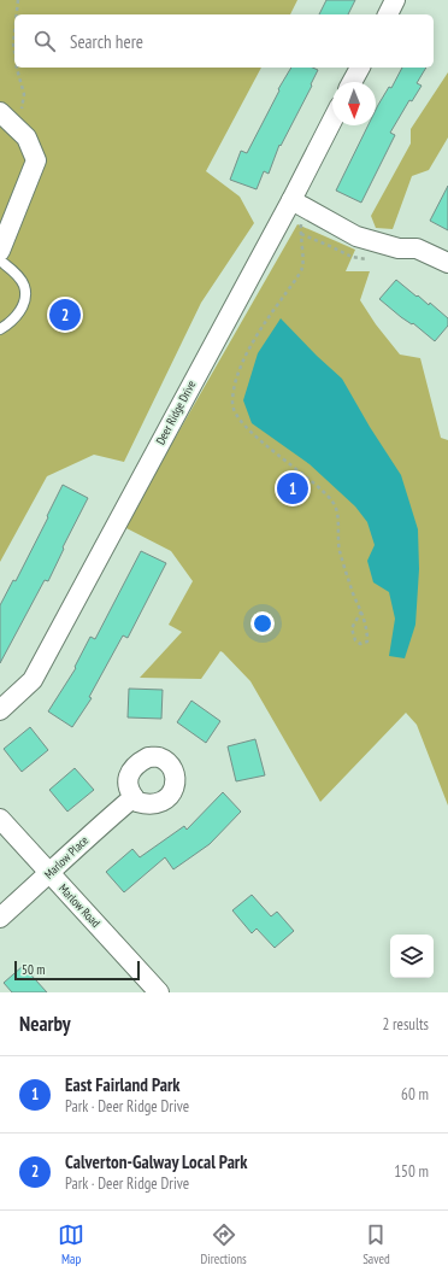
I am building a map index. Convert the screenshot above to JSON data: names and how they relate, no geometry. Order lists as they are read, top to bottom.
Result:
{
  "streets": {
    "street": ["Deer Ridge Drive", "Marlow Place", "Marlow Road"]
  },
  "crossings": [
    ["Marlow Place", "Marlow Road"]
  ],
  "scale_bar": "50 m",
  "north": "bottom",
  "page": {
    "search": "Search here",
    "pins": ["2", "1"],
    "scale": "50 m",
    "heading": ["Nearby", "2 results"],
    "list": [
      {
        "mark": "1",
        "name": "East Fairland Park",
        "note": "Park · Deer Ridge Drive",
        "value": "60 m"
      },
      {
        "mark": "2",
        "name": "Calverton-Galway Local Park",
        "note": "Park · Deer Ridge Drive",
        "value": "150 m"
      }
    ],
    "nav": ["Map", "Directions", "Saved"]
  }
}
